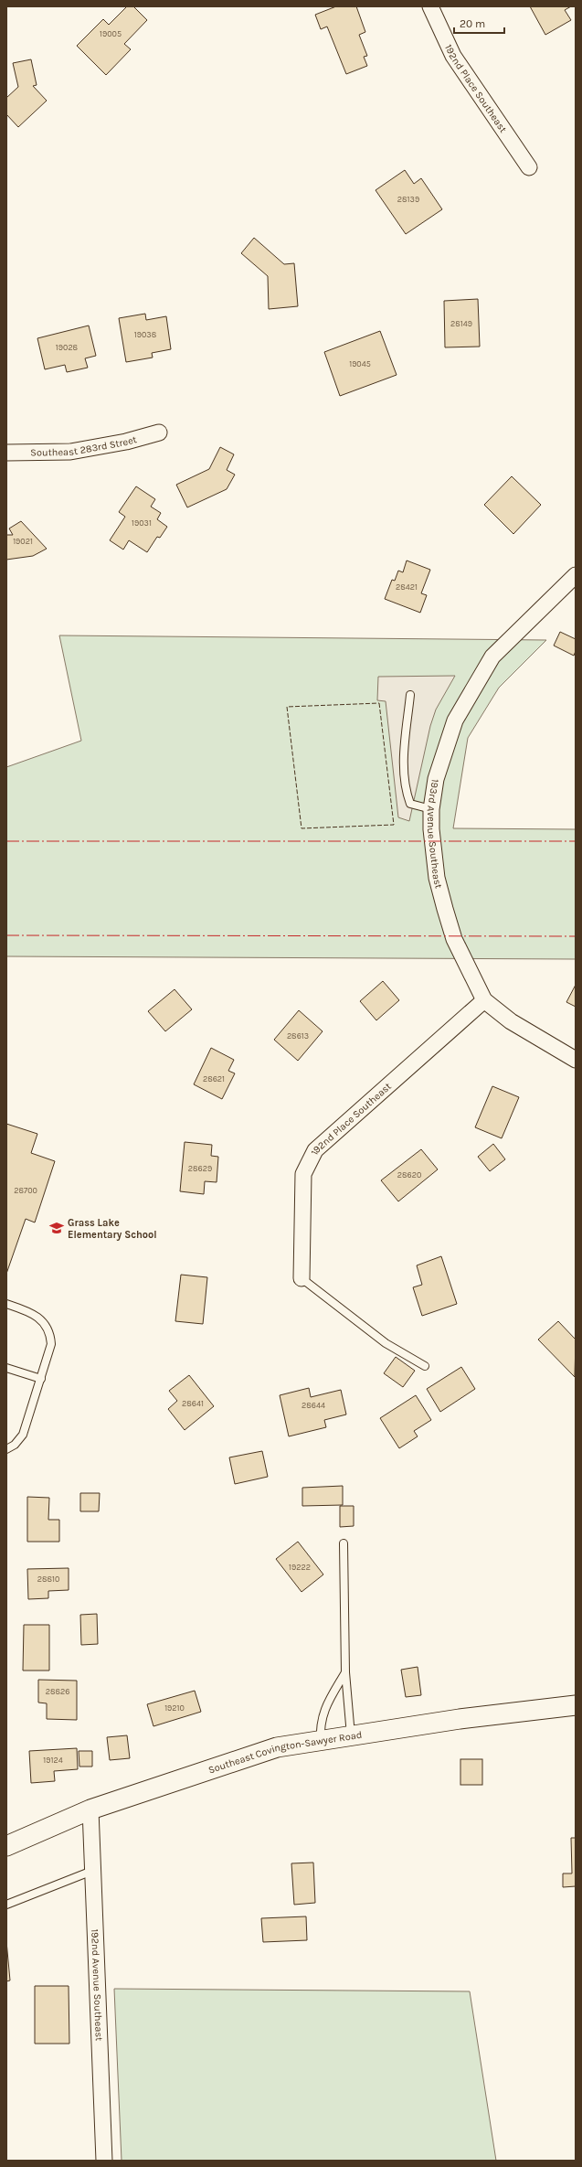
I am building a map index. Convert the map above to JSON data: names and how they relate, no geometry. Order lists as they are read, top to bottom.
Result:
{
  "streets": {
    "street": [
      "192nd Place Southeast",
      "Southeast 283rd Street",
      "193rd Avenue Southeast",
      "Southeast Covington-Sawyer Road",
      "192nd Avenue Southeast"
    ]
  },
  "crossings": [
    ["192nd Place Southeast", "193rd Avenue Southeast"],
    ["Southeast Covington-Sawyer Road", "192nd Avenue Southeast"]
  ],
  "places": {
    "school or university": ["Grass Lake Elementary School"]
  },
  "house_numbers": [
    "19005",
    "28139",
    "28149",
    "19038",
    "19028",
    "19045",
    "19031",
    "19021",
    "28421",
    "28613",
    "28621",
    "28629",
    "28620",
    "28700",
    "28641",
    "28644",
    "19222",
    "28810",
    "28826",
    "19210",
    "19124"
  ],
  "scale_bar": "20 m"
}
